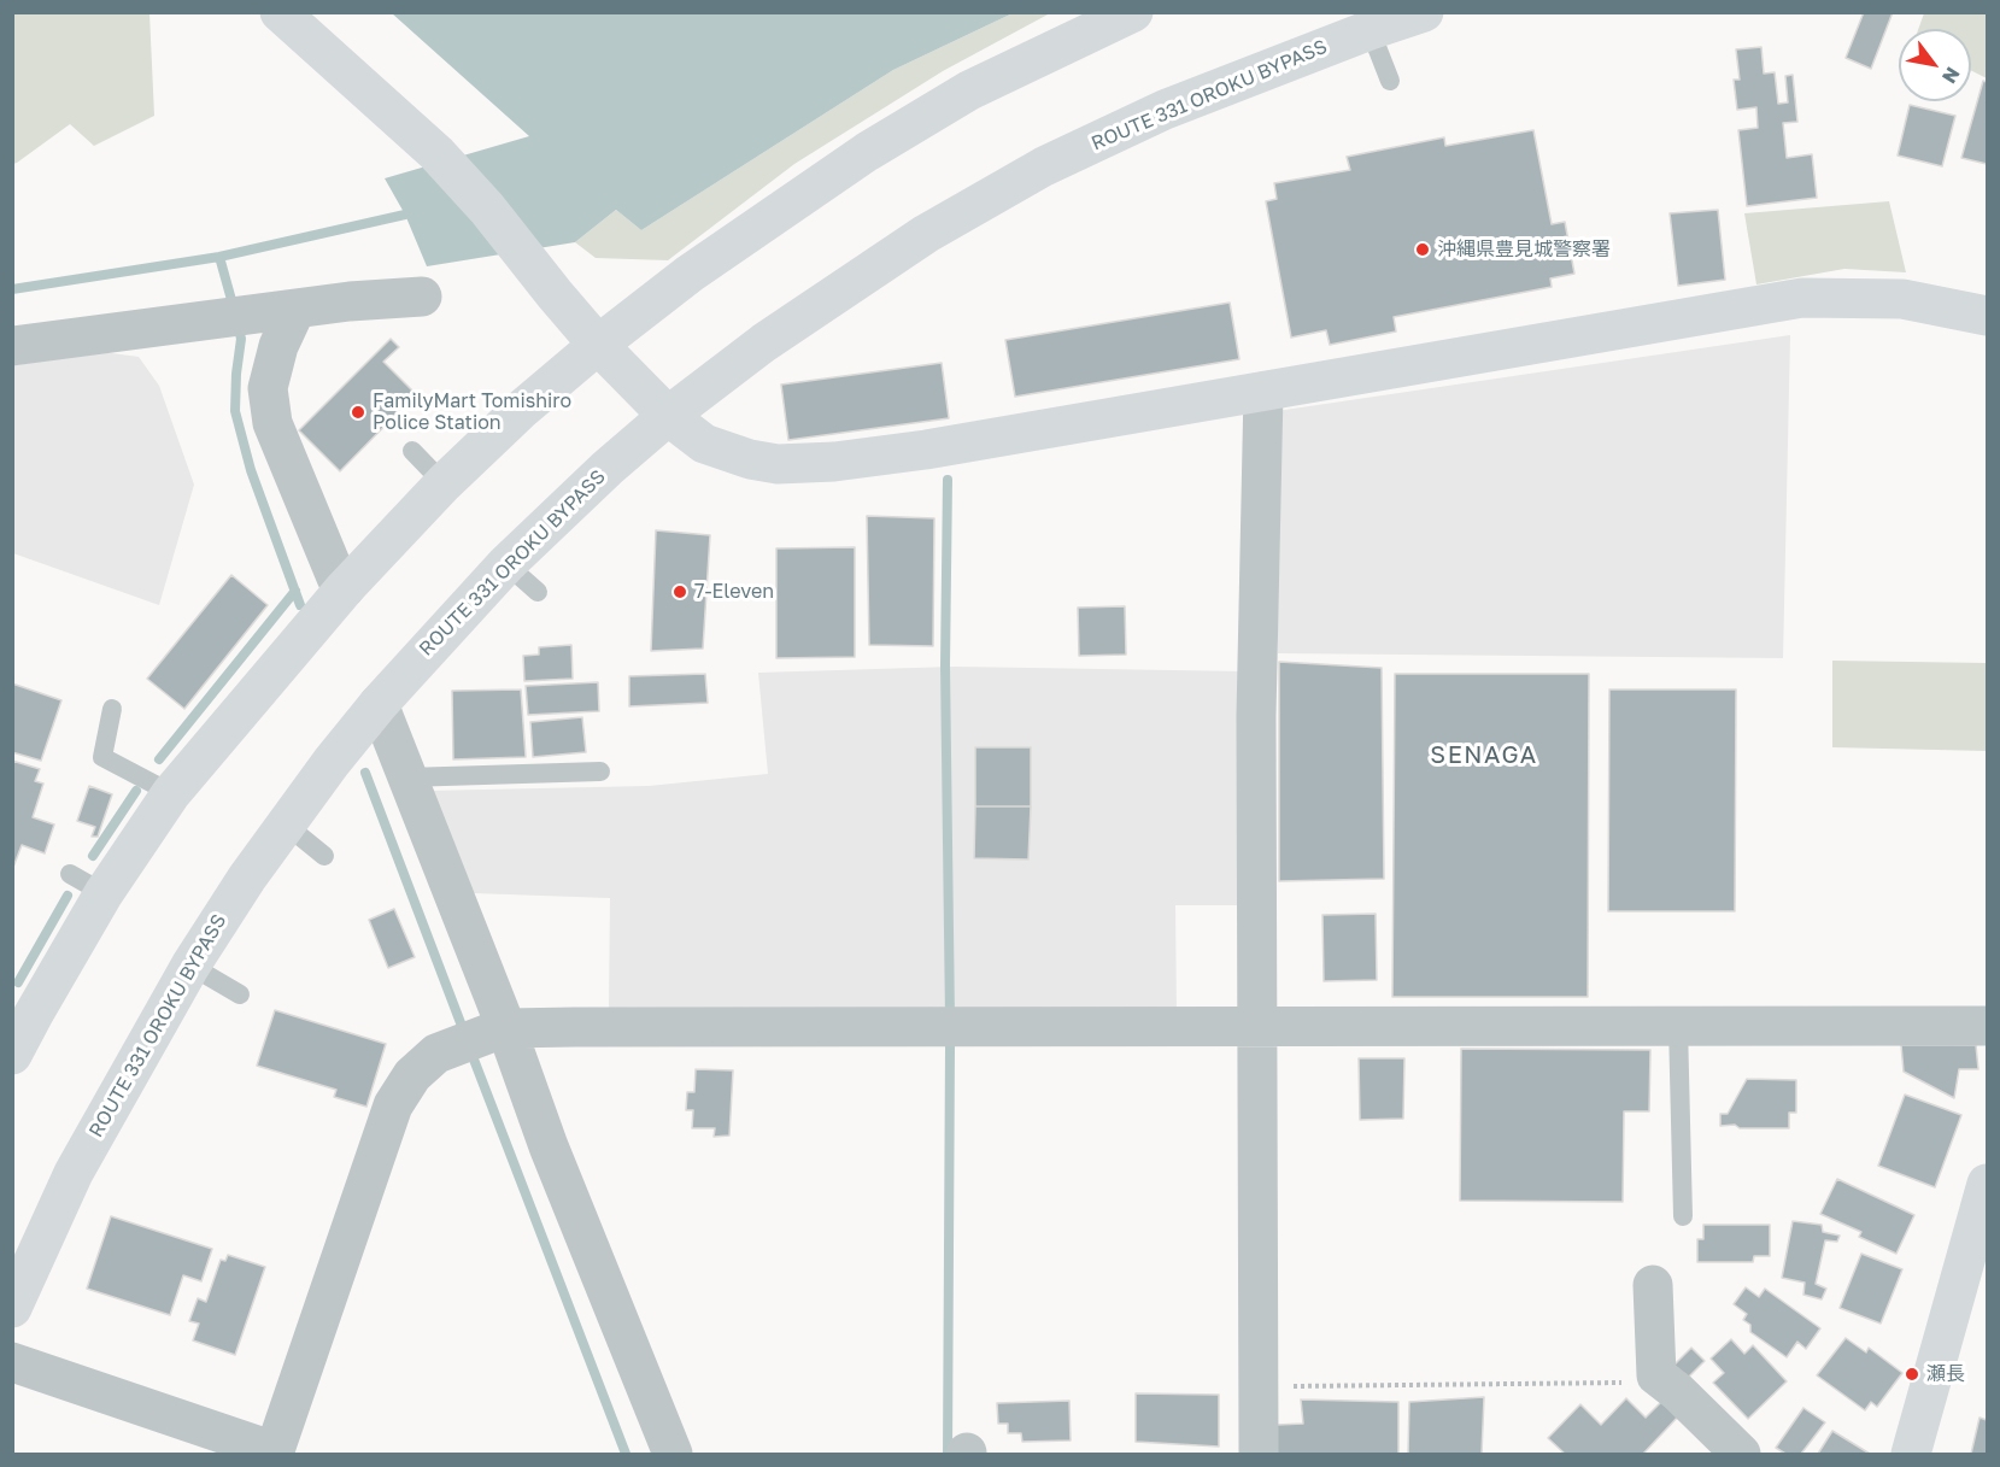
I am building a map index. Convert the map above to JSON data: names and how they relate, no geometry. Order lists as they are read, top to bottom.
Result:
{
  "streets": {
    "main road": ["ROUTE 331 OROKU BYPASS"]
  },
  "districts": ["SENAGA"],
  "places": [
    "沖縄県豊見城警察署",
    "FamilyMart Tomishiro Police Station",
    "7-Eleven",
    "瀬長"
  ],
  "north": "bottom right"
}
